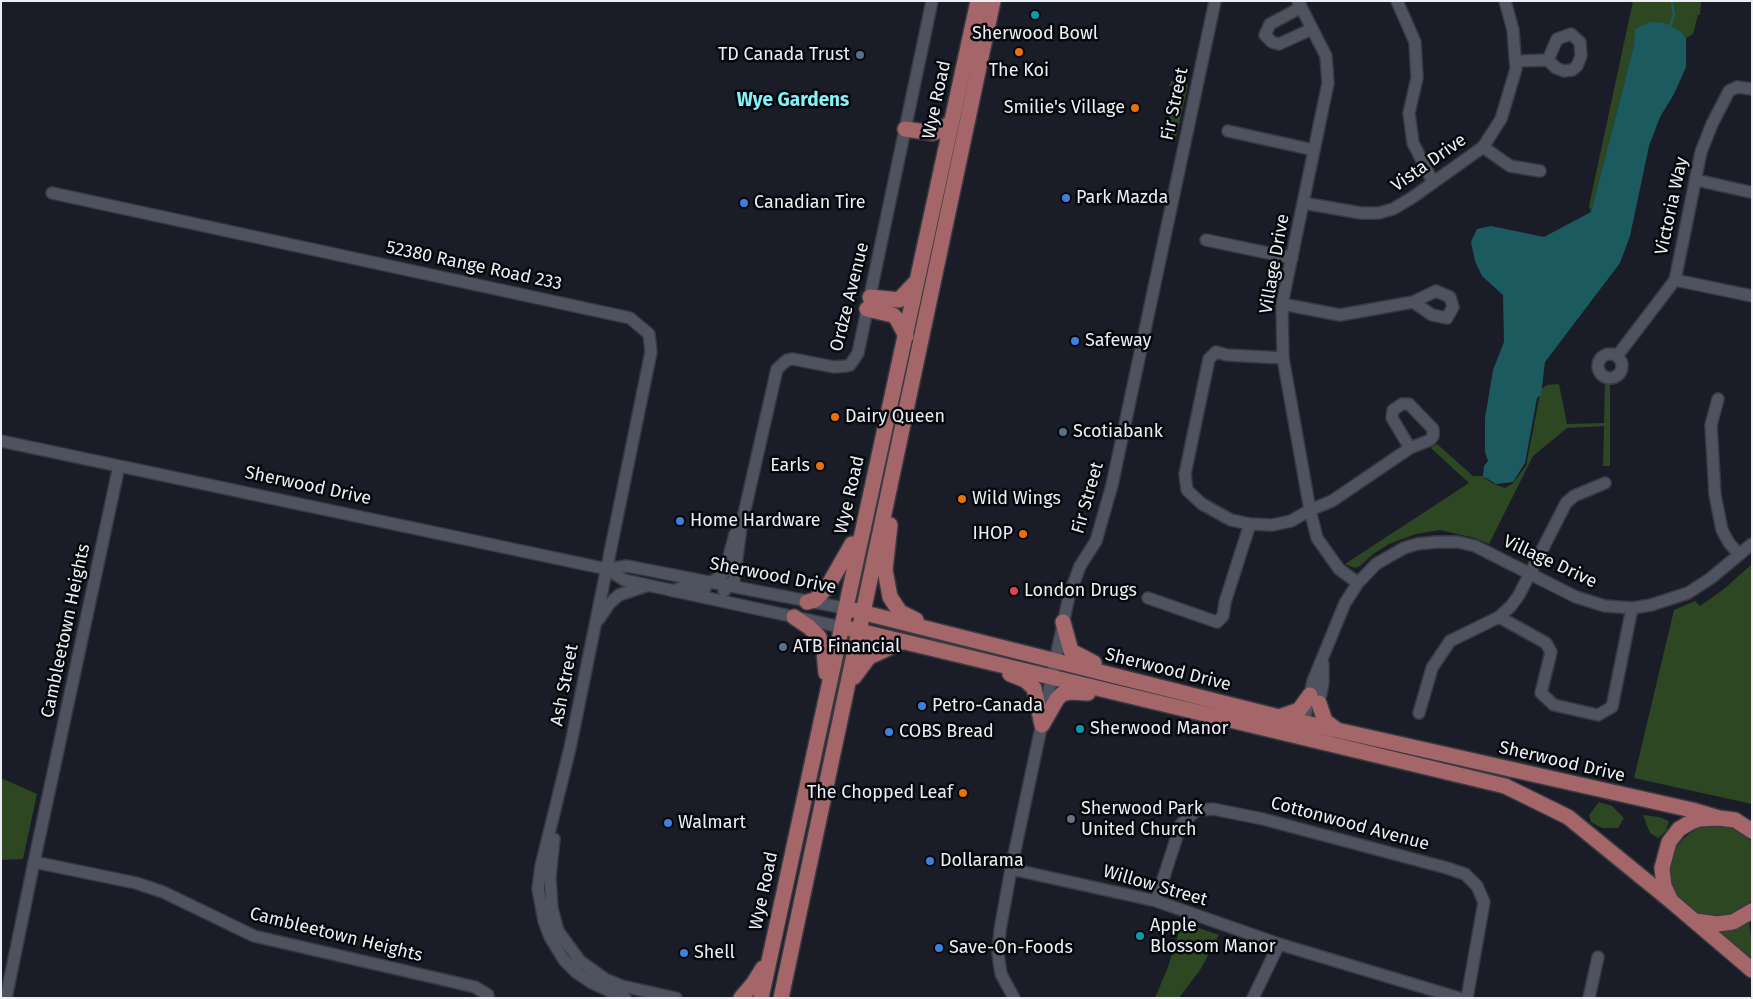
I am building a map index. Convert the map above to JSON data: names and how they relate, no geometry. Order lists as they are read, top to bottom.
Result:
{
  "streets": {
    "main road": ["Wye Road", "Sherwood Drive"],
    "street": [
      "Fir Street",
      "Vista Drive",
      "Victoria Way",
      "Village Drive",
      "52380 Range Road 233",
      "Ordze Avenue",
      "Cambleetown Heights",
      "Ash Street",
      "Cottonwood Avenue",
      "Willow Street"
    ]
  },
  "crossings": [
    ["Wye Road", "Sherwood Drive"],
    ["Fir Street", "Sherwood Drive"],
    ["Fir Street", "Willow Street"],
    ["Vista Drive", "Village Drive"],
    ["Village Drive", "Sherwood Drive"],
    ["52380 Range Road 233", "Sherwood Drive"],
    ["52380 Range Road 233", "Ash Street"],
    ["Sherwood Drive", "Cambleetown Heights"],
    ["Sherwood Drive", "Ash Street"],
    ["Cottonwood Avenue", "Willow Street"]
  ],
  "districts": ["Wye Gardens"],
  "places": [
    "Sherwood Bowl",
    "The Koi",
    "TD Canada Trust",
    "Smilie's Village",
    "Park Mazda",
    "Canadian Tire",
    "Safeway",
    "Dairy Queen",
    "Scotiabank",
    "Earls",
    "Wild Wings",
    "Home Hardware",
    "IHOP",
    "London Drugs",
    "ATB Financial",
    "Petro-Canada",
    "Sherwood Manor",
    "COBS Bread",
    "The Chopped Leaf",
    "Sherwood Park United Church",
    "Walmart",
    "Dollarama",
    "Apple Blossom Manor",
    "Save-On-Foods",
    "Shell"
  ]
}
